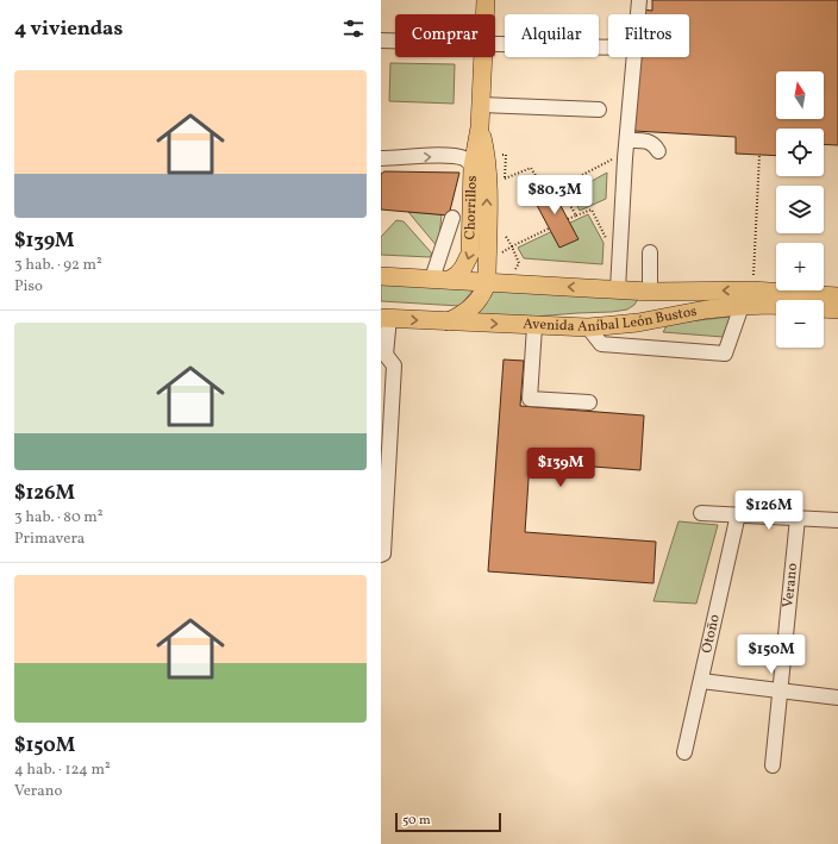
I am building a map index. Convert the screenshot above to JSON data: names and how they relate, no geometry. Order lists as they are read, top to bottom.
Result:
{
  "streets": {
    "main road": ["Chorrillos", "Avenida Aníbal León Bustos"],
    "street": ["Verano", "Otoño"]
  },
  "crossings": [
    ["Chorrillos", "Avenida Aníbal León Bustos"]
  ],
  "scale_bar": "50 m",
  "north": "top",
  "page": {
    "heading": "4 viviendas",
    "chip": ["Comprar", "Alquilar", "Filtros"],
    "list": [
      {
        "name": "$139M",
        "note": "3 hab. · 92 m² · Piso"
      },
      {
        "name": "$126M",
        "note": "3 hab. · 80 m² · Primavera"
      },
      {
        "name": "$150M",
        "note": "4 hab. · 124 m² · Verano"
      }
    ],
    "map_buttons": ["+", "−"],
    "price": [
      "$80.3M",
      "$139M",
      "$126M",
      "$150M"
    ],
    "scale": "50 m"
  }
}
